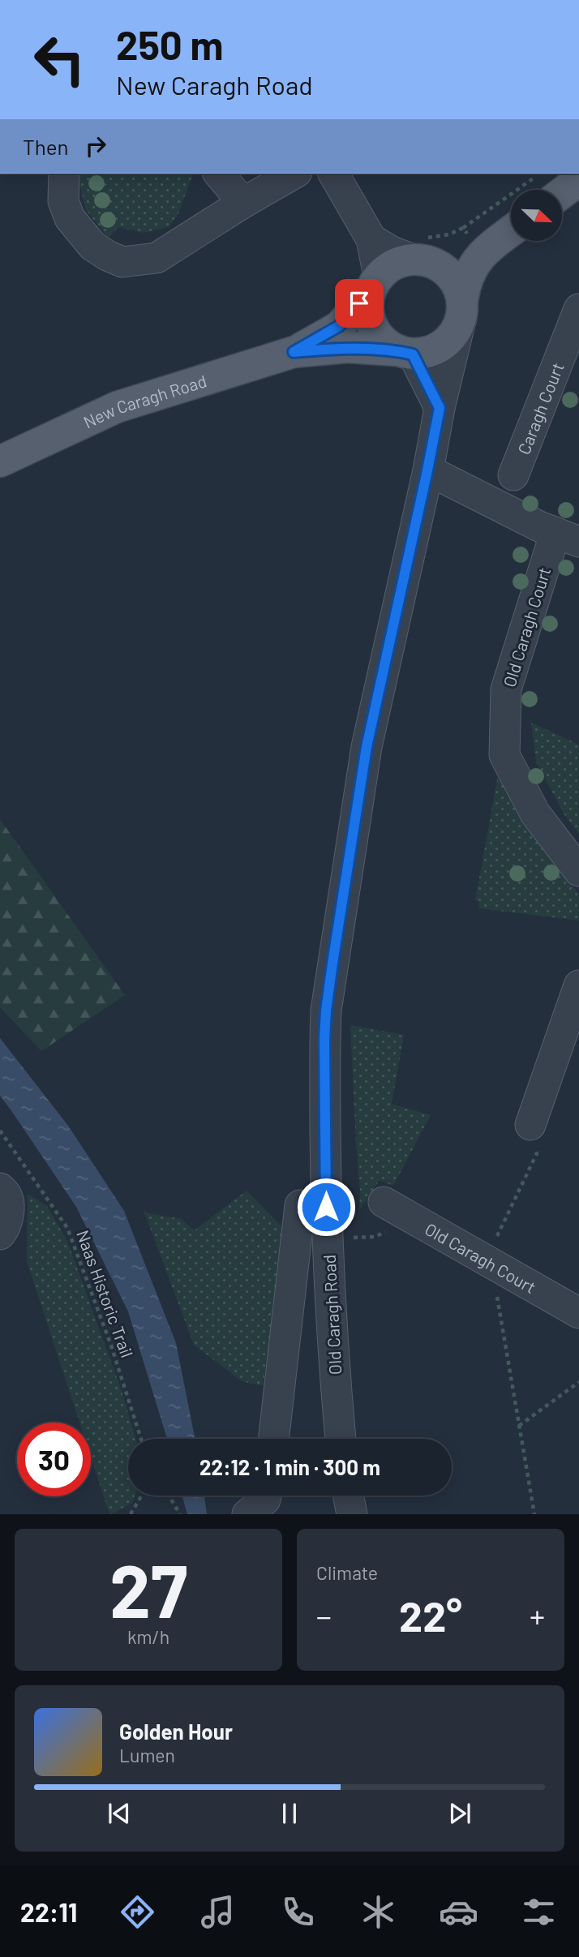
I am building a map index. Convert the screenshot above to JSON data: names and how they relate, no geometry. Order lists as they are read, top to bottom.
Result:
{
  "streets": {
    "main road": ["New Caragh Road"],
    "street": ["Caragh Court", "Old Caragh Court", "Old Caragh Road"],
    "path": ["Naas Historic Trail"]
  },
  "crossings": [
    ["New Caragh Road", "Old Caragh Road"]
  ],
  "north": "bottom right",
  "page": {
    "turn": ["250 m", "New Caragh Road"],
    "then": "Then",
    "limit": "30",
    "trip": "22:12 · 1 min · 300 m",
    "tile": [
      ["27", "km/h"],
      "Climate"
    ],
    "heat": ["−", "22°", "+"],
    "song": ["Golden Hour", "Lumen"],
    "tabs": "22:11"
  }
}
